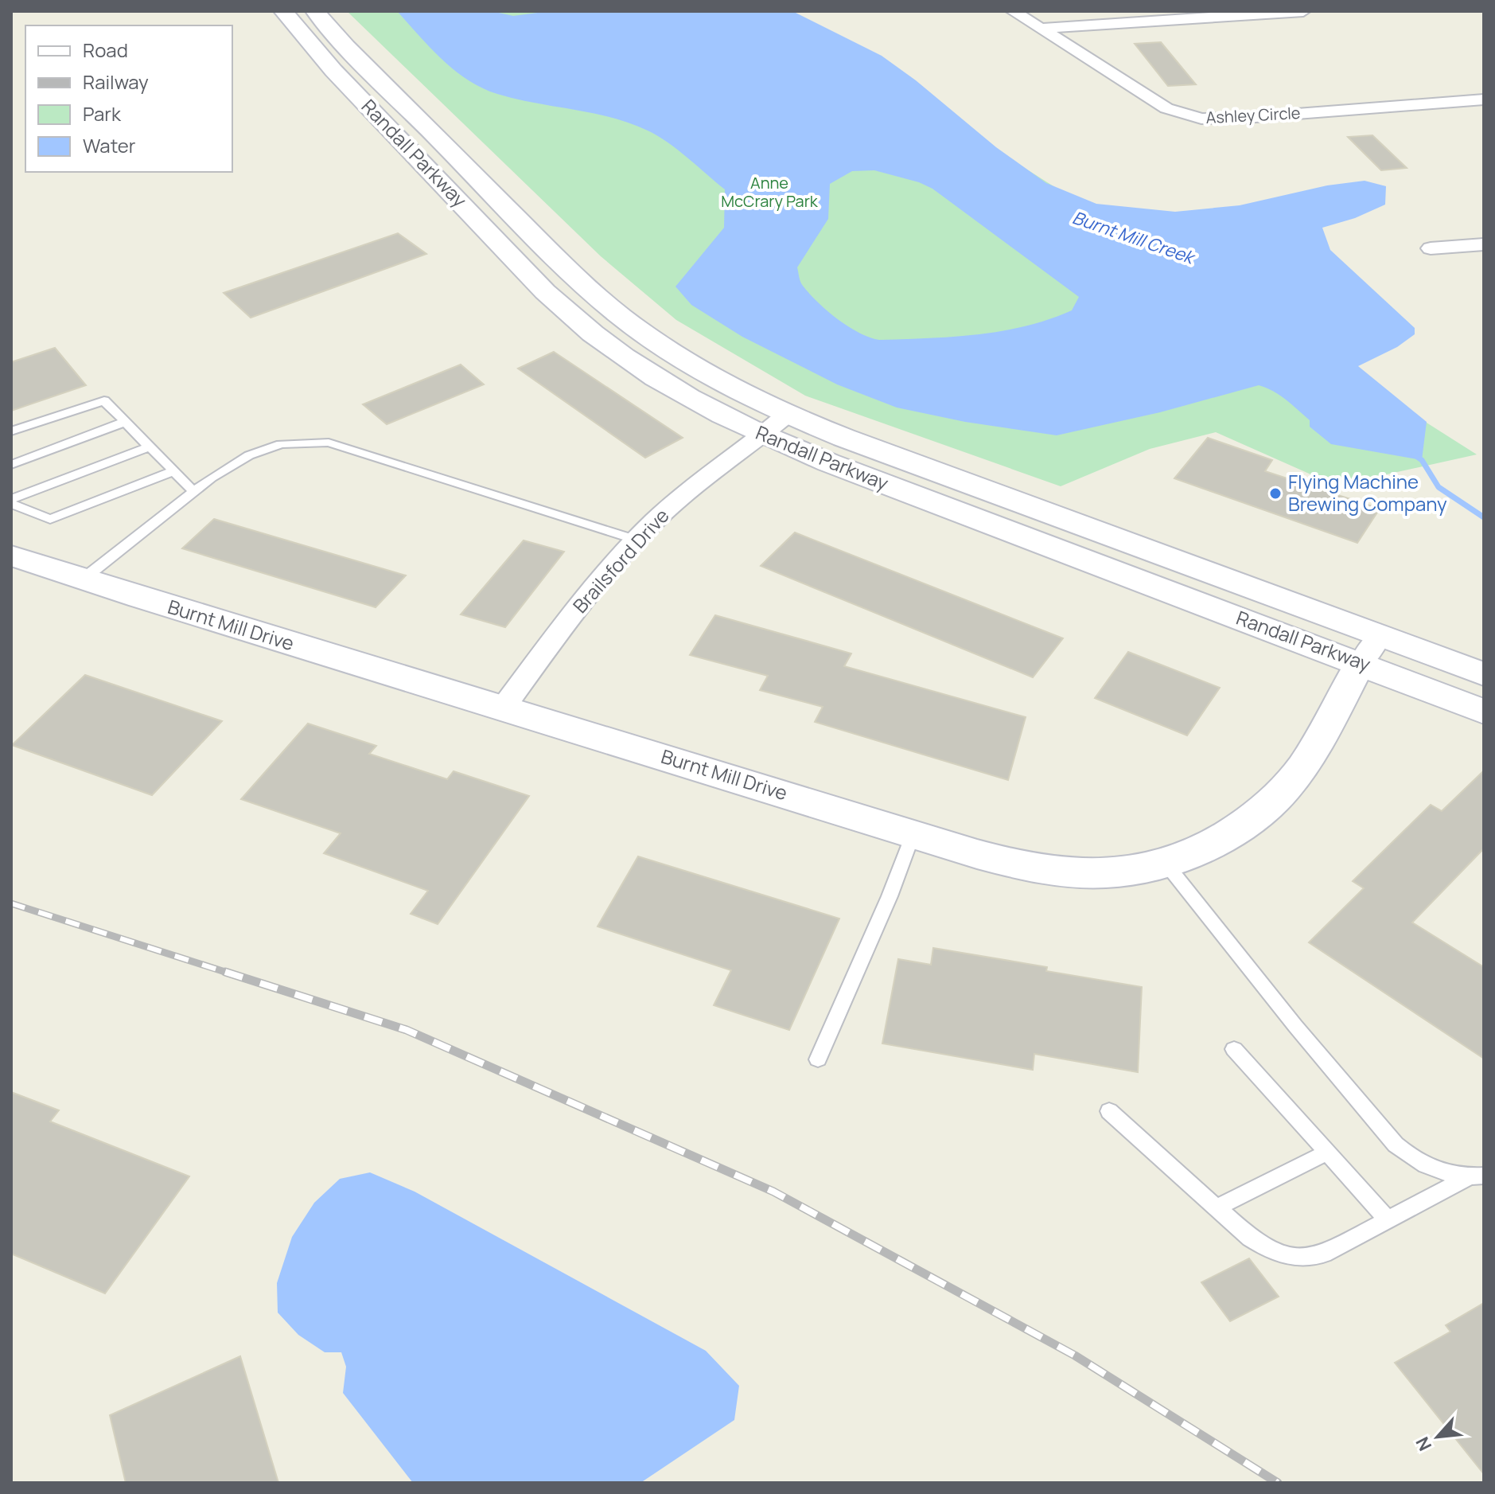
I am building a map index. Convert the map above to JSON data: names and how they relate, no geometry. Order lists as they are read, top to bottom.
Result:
{
  "streets": {
    "main road": ["Randall Parkway", "Burnt Mill Drive"],
    "street": ["Ashley Circle", "Brailsford Drive"]
  },
  "crossings": [
    ["Randall Parkway", "Brailsford Drive"],
    ["Randall Parkway", "Burnt Mill Drive"],
    ["Brailsford Drive", "Burnt Mill Drive"]
  ],
  "water": ["Burnt Mill Creek"],
  "parks": ["Anne McCrary Park"],
  "places": ["Flying Machine Brewing Company"],
  "legend": [
    "Road",
    "Railway",
    "Park",
    "Water"
  ],
  "north": "bottom left"
}
